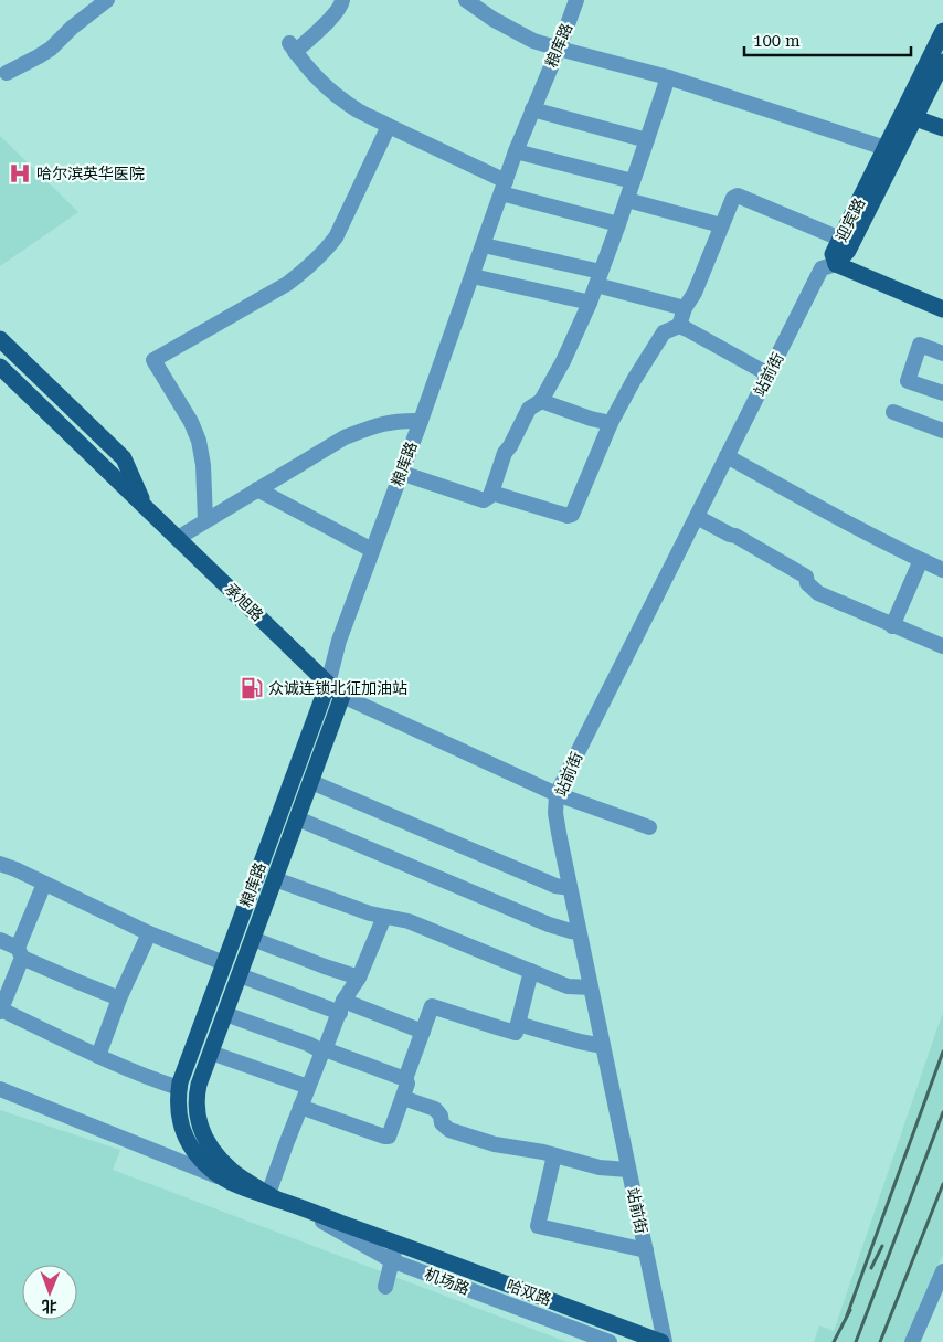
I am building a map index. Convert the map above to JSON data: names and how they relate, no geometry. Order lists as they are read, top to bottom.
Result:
{
  "streets": {
    "main road": [
      "粮库路",
      "迎宾路",
      "承旭路",
      "哈双路"
    ],
    "street": ["站前街", "机场路"]
  },
  "crossings": [
    ["粮库路", "承旭路"],
    ["粮库路", "哈双路"],
    ["迎宾路", "站前街"],
    ["站前街", "哈双路"],
    ["机场路", "哈双路"]
  ],
  "places": {
    "hospital": ["哈尔滨英华医院"],
    "fuel station": ["众诚连锁北征加油站"]
  },
  "scale_bar": "100 m",
  "north": "bottom"
}
